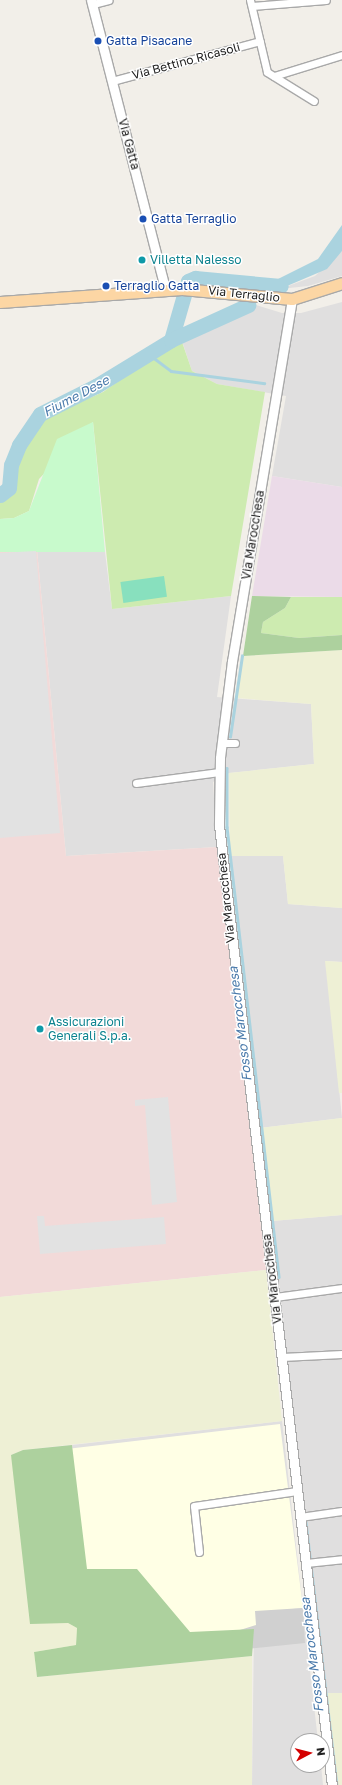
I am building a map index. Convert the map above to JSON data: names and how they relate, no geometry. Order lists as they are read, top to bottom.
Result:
{
  "streets": {
    "main road": ["Via Terraglio"],
    "street": ["Via Bettino Ricasoli", "Via Gatta", "Via Marocchesa"]
  },
  "crossings": [
    ["Via Bettino Ricasoli", "Via Gatta"],
    ["Via Gatta", "Via Terraglio"],
    ["Via Terraglio", "Via Marocchesa"]
  ],
  "water": ["Fiume Dese", "Fosso Marocchesa"],
  "places": [
    "Gatta Pisacane",
    "Gatta Terraglio",
    "Villetta Nalesso",
    "Terraglio Gatta",
    "Assicurazioni Generali S.p.a."
  ],
  "north": "right"
}
